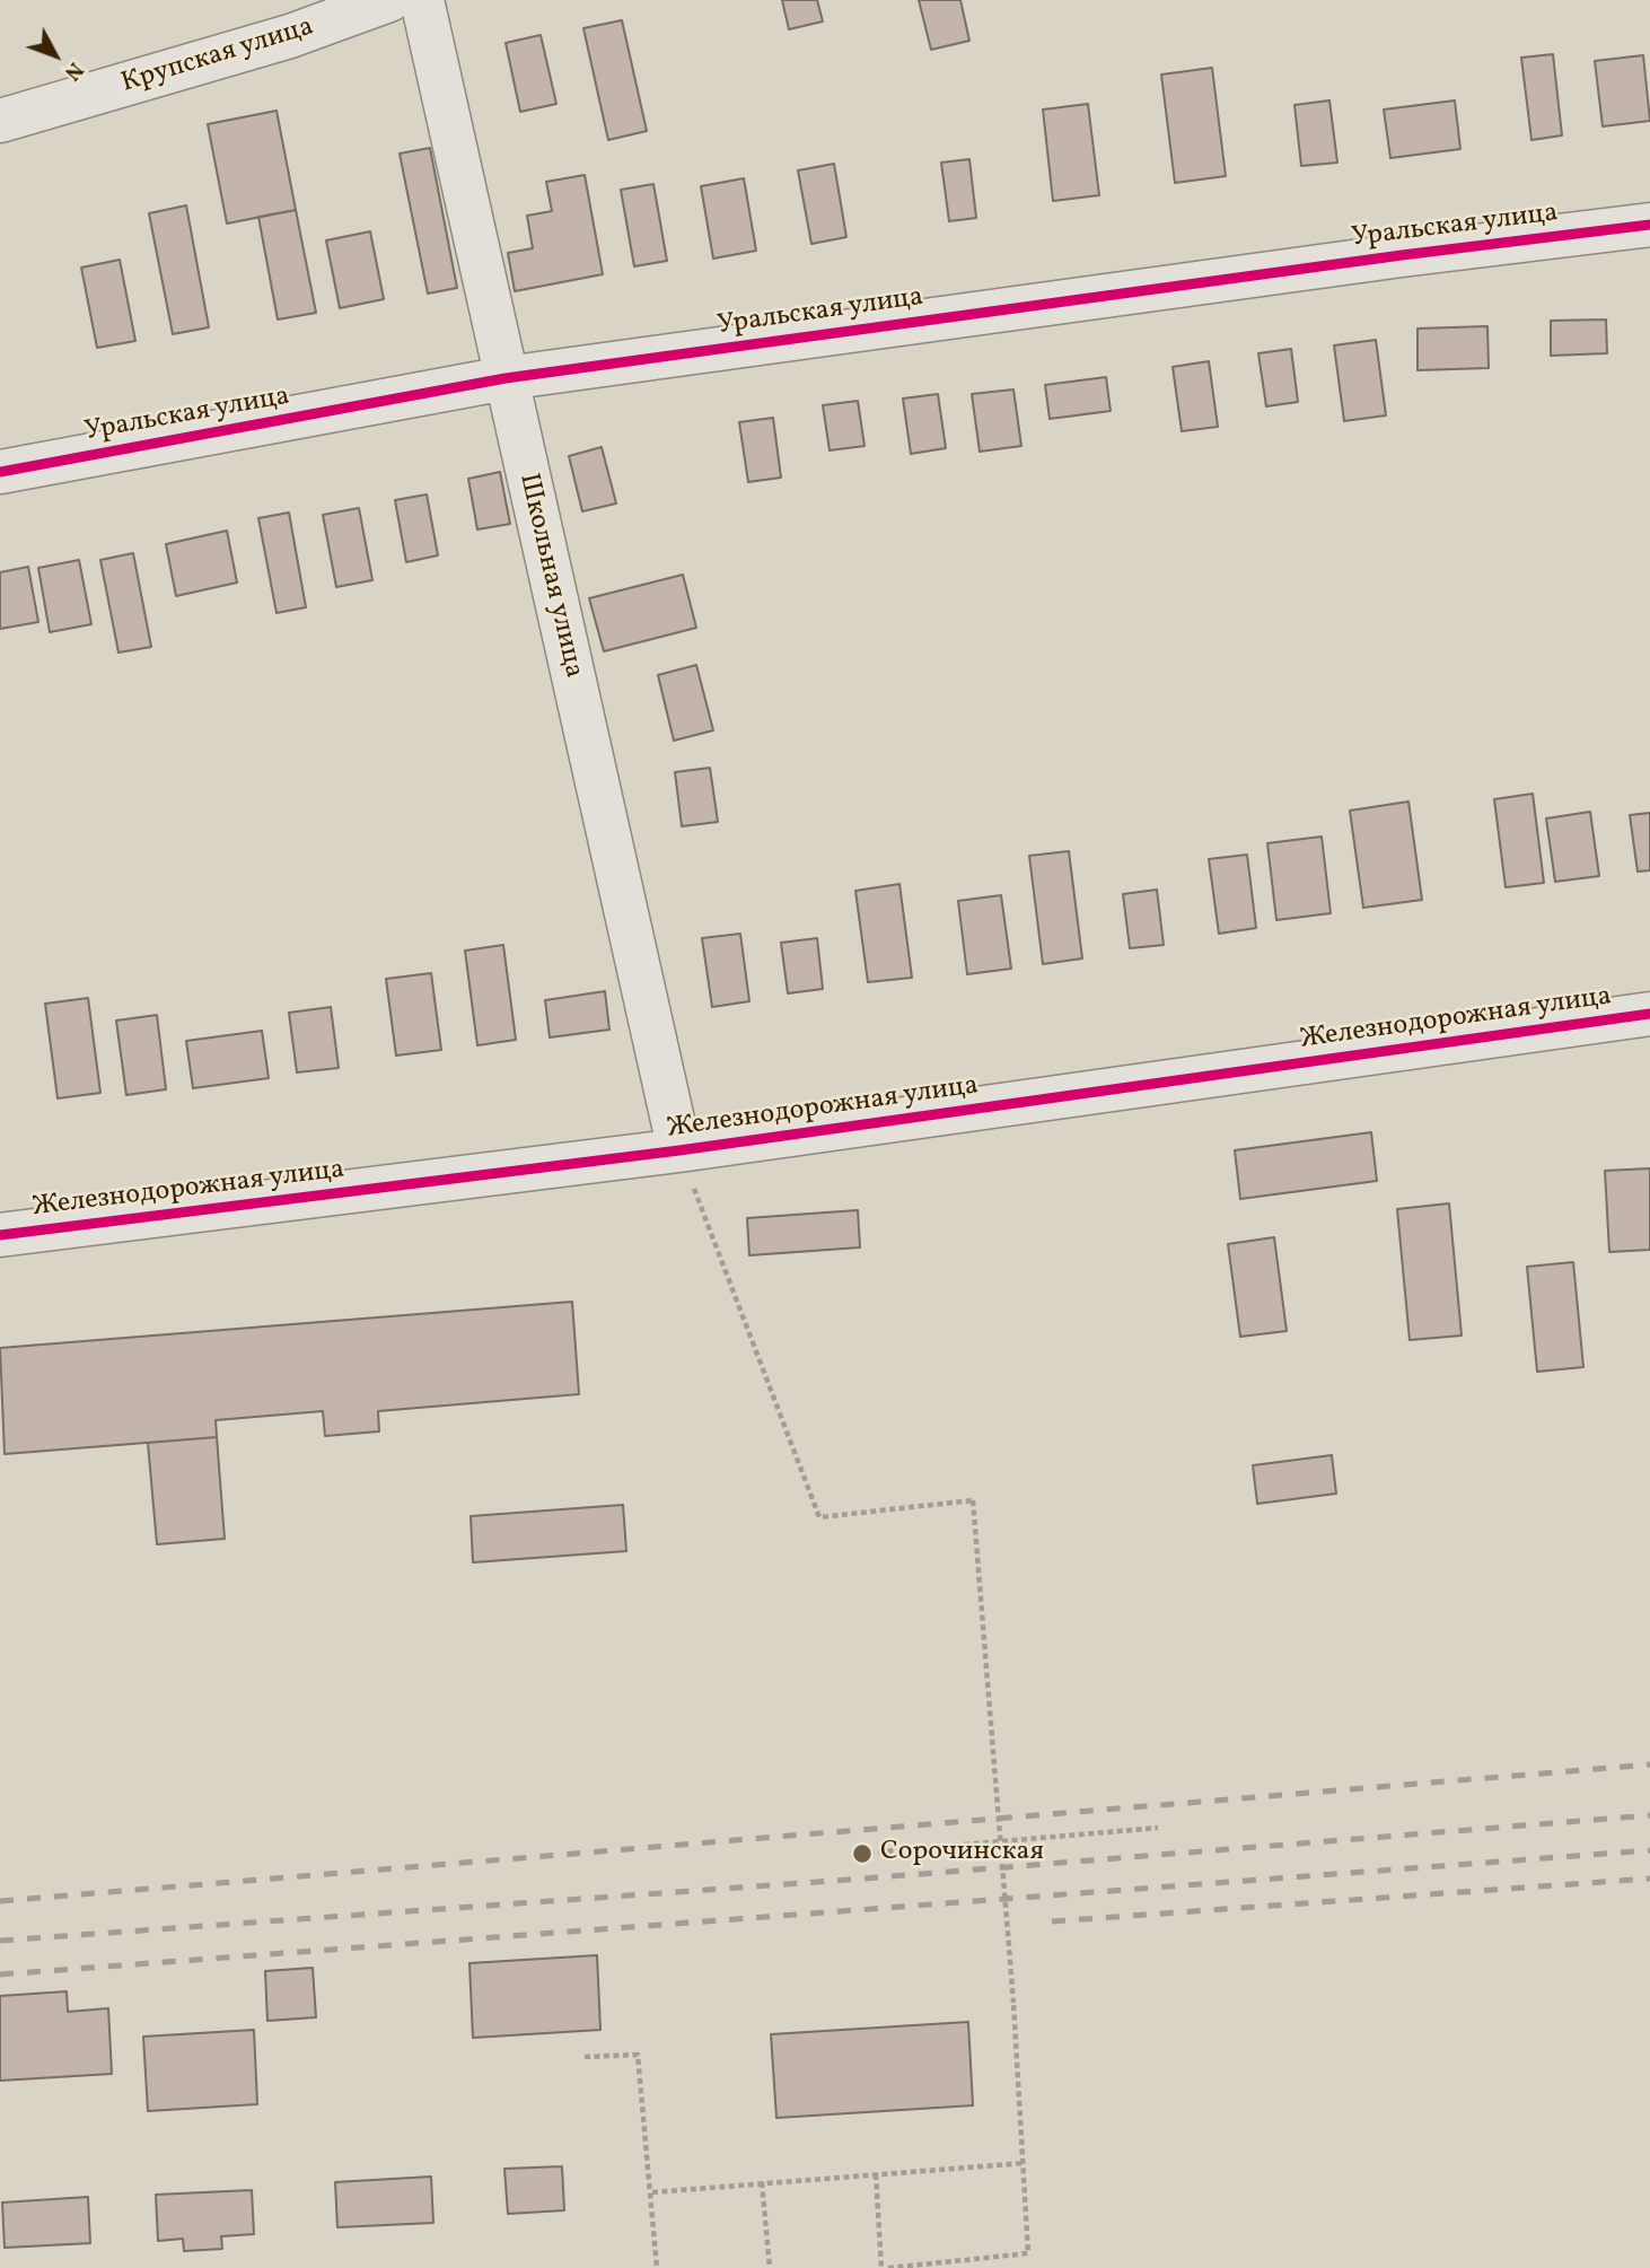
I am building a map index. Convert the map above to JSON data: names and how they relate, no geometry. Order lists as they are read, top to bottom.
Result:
{
  "streets": {
    "street": [
      "Крупская улица",
      "Уральская улица",
      "Школьная улица",
      "Железнодорожная улица"
    ]
  },
  "crossings": [
    ["Уральская улица", "Школьная улица"],
    ["Школьная улица", "Железнодорожная улица"]
  ],
  "places": ["Сорочинская"],
  "north": "bottom right"
}
